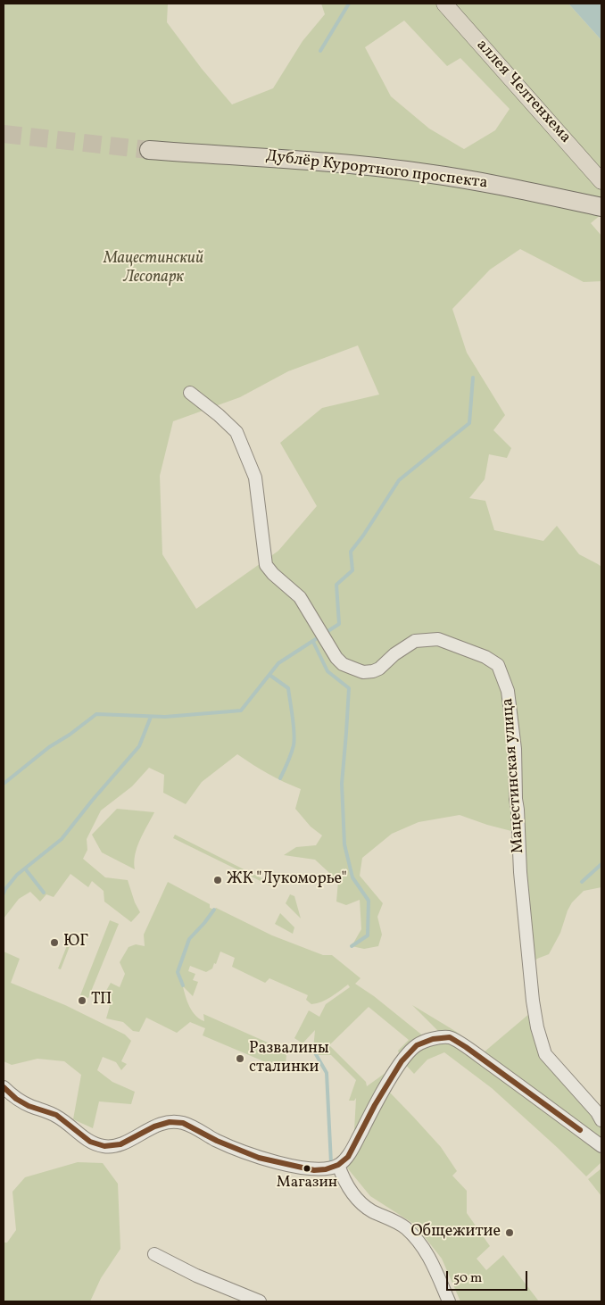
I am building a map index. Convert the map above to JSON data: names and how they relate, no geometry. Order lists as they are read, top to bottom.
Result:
{
  "streets": {
    "highway": ["Дублёр Курортного проспекта"],
    "main road": ["аллея Челтенхема"],
    "street": ["Мацестинская улица"]
  },
  "parks": ["Мацестинский Лесопарк"],
  "places": [
    "ЖК \"Лукоморье\"",
    "ЮГ",
    "ТП",
    "Развалины сталинки",
    "Магазин",
    "Общежитие"
  ],
  "scale_bar": "50 m"
}
